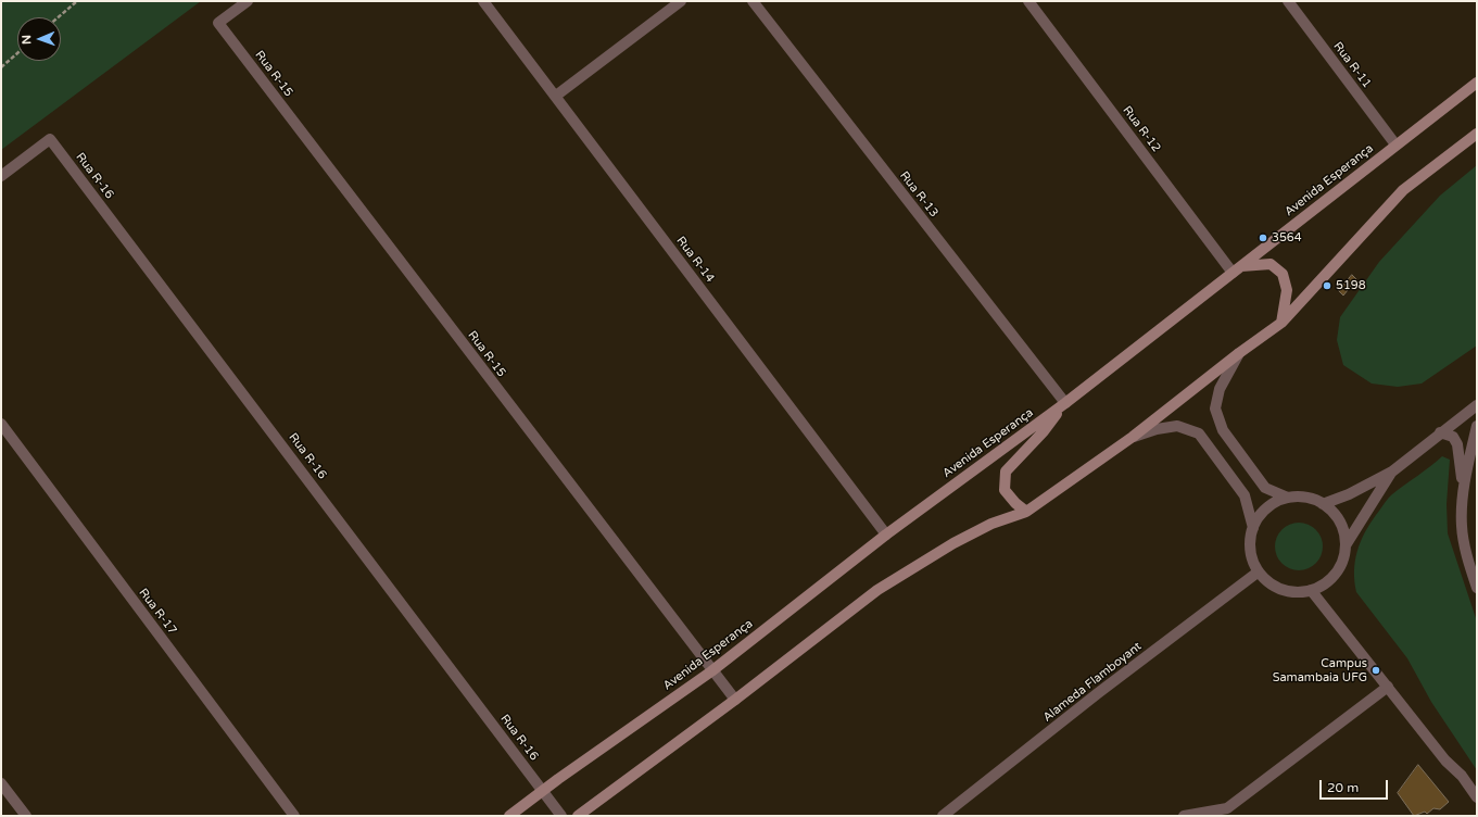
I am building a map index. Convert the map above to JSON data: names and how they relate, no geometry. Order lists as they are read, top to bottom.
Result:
{
  "streets": {
    "main road": ["Avenida Esperança"],
    "street": [
      "Rua R-11",
      "Rua R-15",
      "Rua R-12",
      "Rua R-16",
      "Rua R-13",
      "Rua R-14",
      "Rua R-17",
      "Alameda Flamboyant"
    ]
  },
  "crossings": [
    ["Rua R-11", "Avenida Esperança"],
    ["Rua R-15", "Avenida Esperança"],
    ["Rua R-12", "Avenida Esperança"],
    ["Rua R-16", "Avenida Esperança"],
    ["Avenida Esperança", "Rua R-13"],
    ["Avenida Esperança", "Rua R-14"]
  ],
  "places": ["3564", "5198", "Campus Samambaia UFG"],
  "scale_bar": "20 m",
  "north": "left"
}
